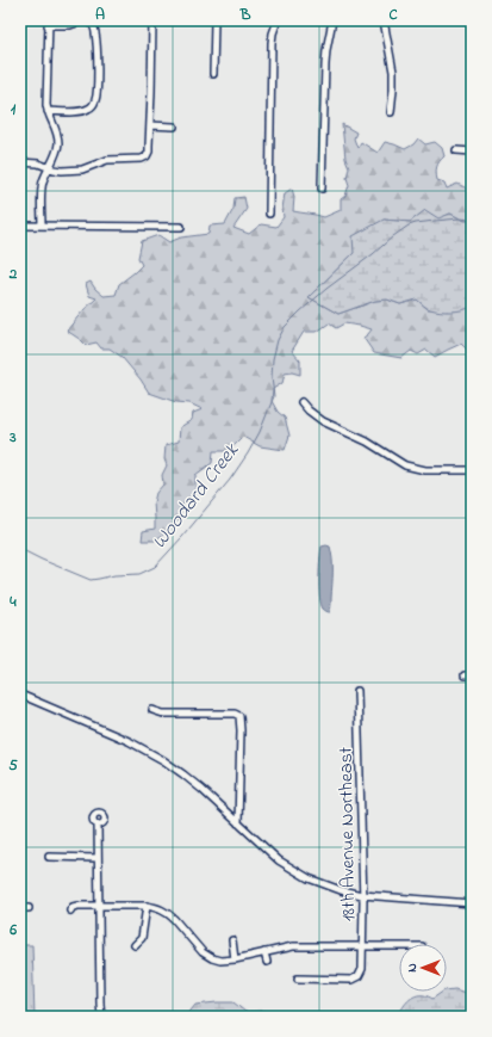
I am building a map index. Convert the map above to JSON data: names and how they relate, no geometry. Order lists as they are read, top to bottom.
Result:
{
  "streets": {
    "street": ["18th Avenue Northeast"]
  },
  "water": ["Woodard Creek"],
  "north": "left",
  "grid": {
    "columns": ["A", "B", "C"],
    "rows": [
      "1",
      "2",
      "3",
      "4",
      "5",
      "6"
    ]
  }
}
